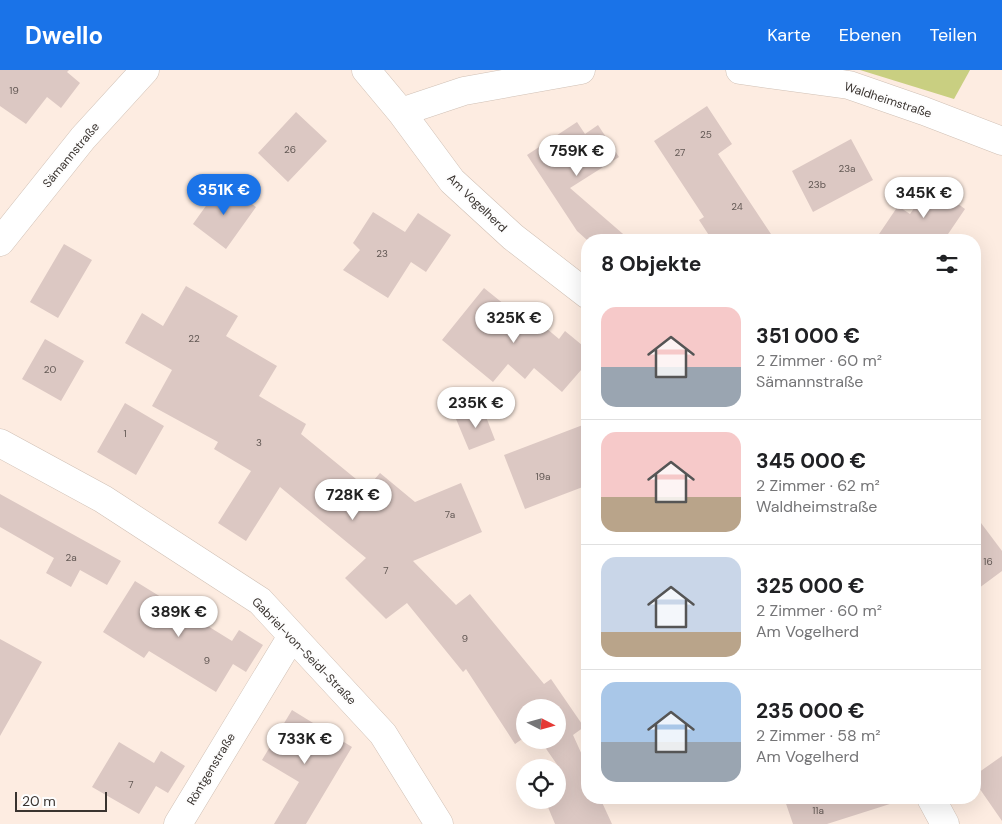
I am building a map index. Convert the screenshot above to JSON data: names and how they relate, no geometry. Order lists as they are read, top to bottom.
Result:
{
  "streets": {
    "street": [
      "Waldheimstraße",
      "Sämannstraße",
      "Am Vogelherd",
      "Gabriel-von-Seidl-Straße",
      "Röntgenstraße"
    ]
  },
  "crossings": [
    ["Gabriel-von-Seidl-Straße", "Röntgenstraße"]
  ],
  "house_numbers": [
    "19",
    "25",
    "26",
    "27",
    "23a",
    "23b",
    "24",
    "23",
    "22",
    "20",
    "1",
    "3",
    "19a",
    "7a",
    "2a",
    "16",
    "7",
    "9",
    "9",
    "7",
    "11a"
  ],
  "scale_bar": "20 m",
  "north": "right",
  "page": {
    "header": "Dwello",
    "nav": ["Karte", "Ebenen", "Teilen"],
    "price": [
      "759K €",
      "351K €",
      "345K €",
      "325K €",
      "235K €",
      "728K €",
      "389K €",
      "733K €"
    ],
    "heading": "8 Objekte",
    "list": [
      {
        "name": "351 000 €",
        "note": "2 Zimmer · 60 m² · Sämannstraße"
      },
      {
        "name": "345 000 €",
        "note": "2 Zimmer · 62 m² · Waldheimstraße"
      },
      {
        "name": "325 000 €",
        "note": "2 Zimmer · 60 m² · Am Vogelherd"
      },
      {
        "name": "235 000 €",
        "note": "2 Zimmer · 58 m² · Am Vogelherd"
      }
    ],
    "scale": "20 m"
  }
}
